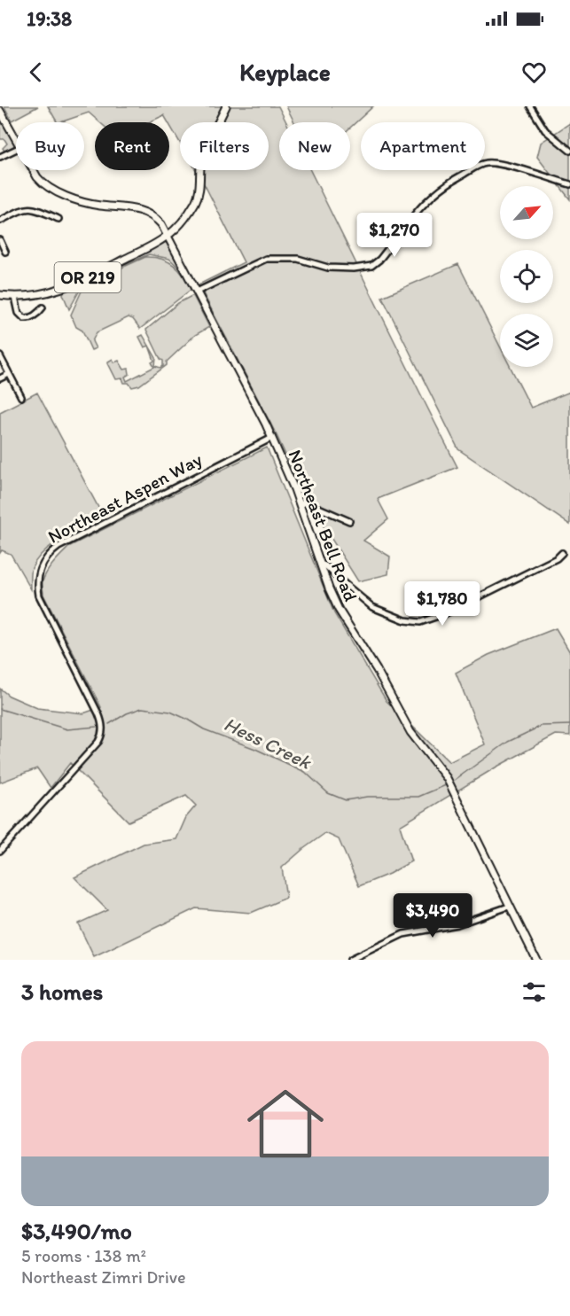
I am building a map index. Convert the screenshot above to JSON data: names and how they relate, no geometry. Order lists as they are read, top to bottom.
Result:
{
  "streets": {
    "main road": ["OR 219", "Northeast Bell Road"],
    "street": ["Northeast Aspen Way"]
  },
  "crossings": [
    ["OR 219", "Northeast Bell Road"],
    ["Northeast Aspen Way", "Northeast Bell Road"]
  ],
  "water": ["Hess Creek"],
  "north": "top right",
  "page": {
    "status": "19:38",
    "header": "Keyplace",
    "chip": [
      "Buy",
      "Rent",
      "Filters",
      "New",
      "Apartment"
    ],
    "price": ["$1,270", "$1,780", "$3,490"],
    "heading": "3 homes",
    "list": [
      {
        "name": "$3,490/mo",
        "note": "5 rooms · 138 m² · Northeast Zimri Drive"
      }
    ]
  }
}
